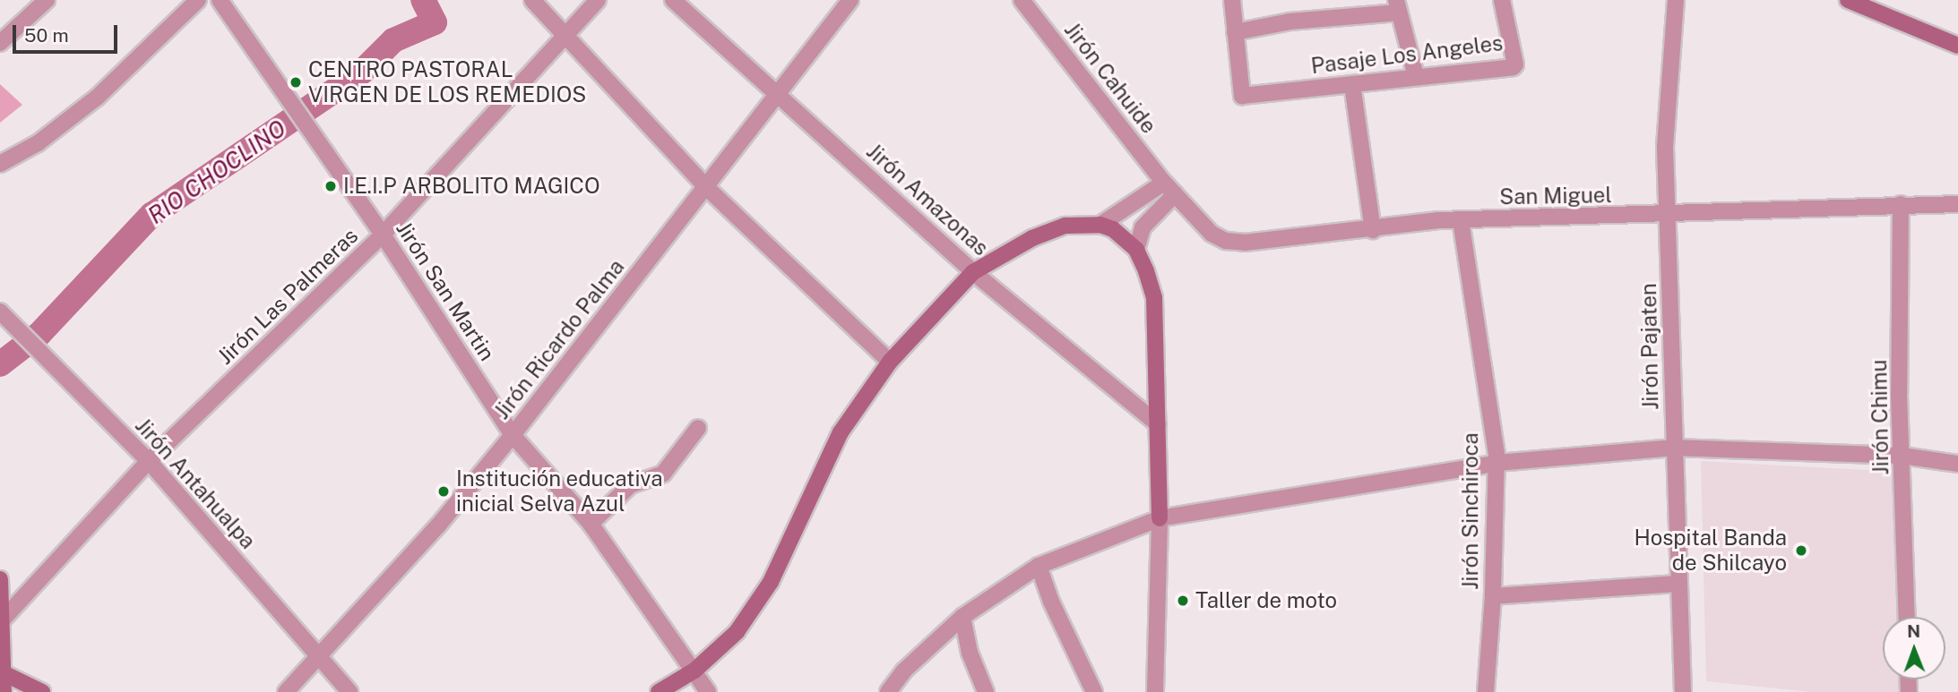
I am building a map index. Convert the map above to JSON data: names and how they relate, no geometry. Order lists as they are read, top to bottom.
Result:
{
  "streets": {
    "street": [
      "Pasaje Los Angeles",
      "Jirón Cahuide",
      "San Miguel",
      "Jirón Amazonas",
      "Jirón San Martin",
      "Jirón Las Palmeras",
      "Jirón Ricardo Palma",
      "Jirón Pajaten",
      "Jirón Chimu",
      "Jirón Antahualpa",
      "Jirón Sinchiroca"
    ]
  },
  "crossings": [
    ["Jirón Cahuide", "San Miguel"],
    ["San Miguel", "Jirón Pajaten"],
    ["San Miguel", "Jirón Chimu"],
    ["San Miguel", "Jirón Sinchiroca"],
    ["Jirón Amazonas", "Jirón Ricardo Palma"],
    ["Jirón San Martin", "Jirón Las Palmeras"],
    ["Jirón San Martin", "Jirón Ricardo Palma"],
    ["Jirón Las Palmeras", "Jirón Antahualpa"],
    ["Jirón Ricardo Palma", "Jirón Antahualpa"]
  ],
  "water": ["RIO CHOCLINO"],
  "places": [
    "CENTRO PASTORAL VIRGEN DE LOS REMEDIOS",
    "I.E.I.P ARBOLITO MAGICO",
    "Institución educativa inicial Selva Azul",
    "Hospital Banda de Shilcayo",
    "Taller de moto"
  ],
  "scale_bar": "50 m",
  "north": "top"
}
